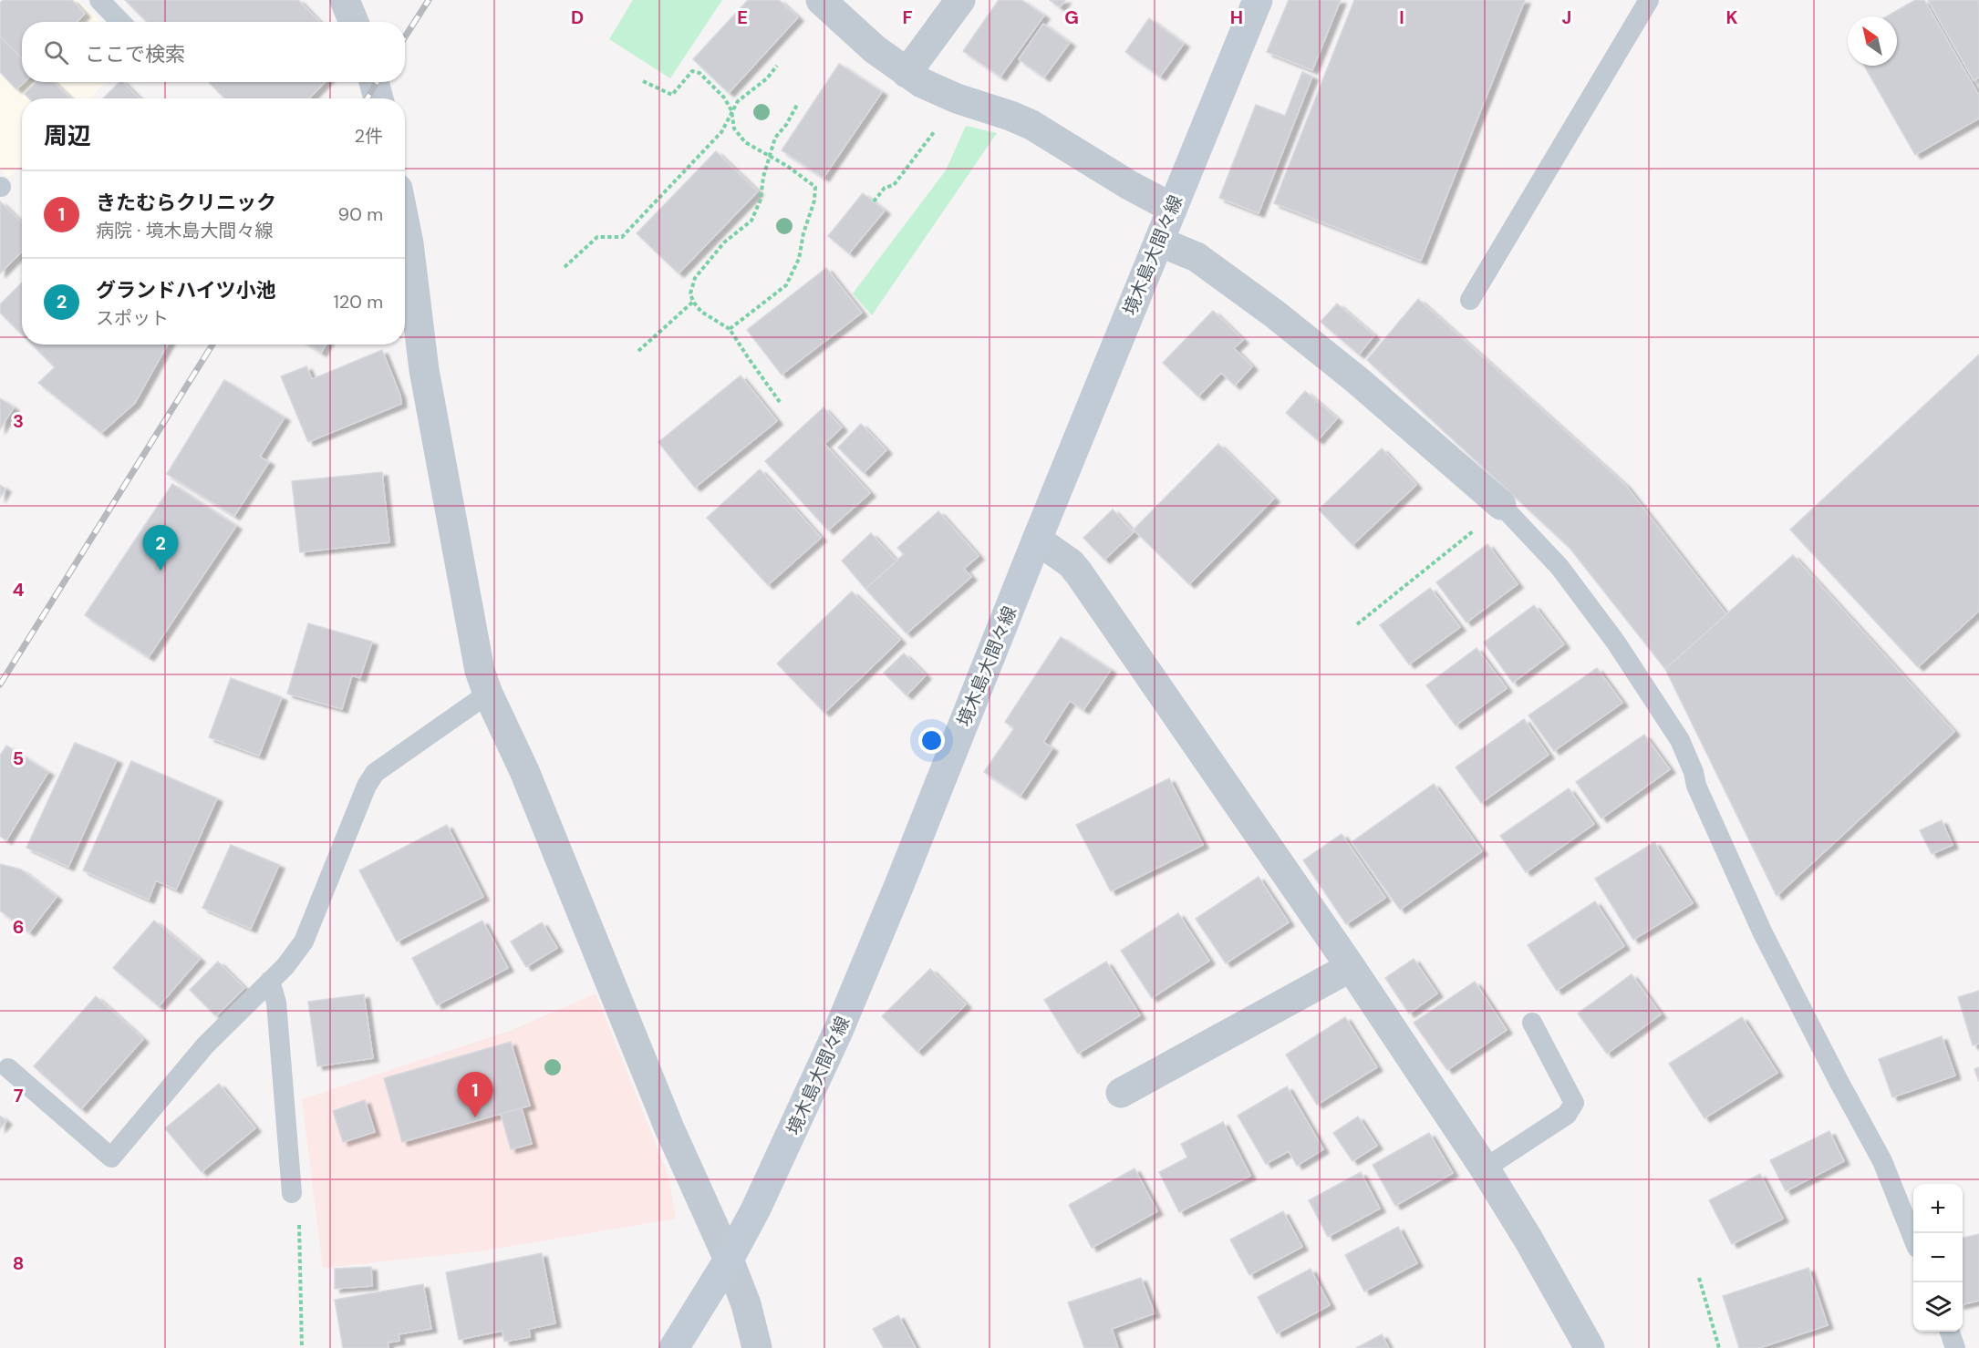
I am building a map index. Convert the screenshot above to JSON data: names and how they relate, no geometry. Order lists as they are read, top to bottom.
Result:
{
  "streets": {
    "main road": ["境木島大間々線"]
  },
  "north": "top left",
  "page": {
    "search": "ここで検索",
    "heading": ["周辺", "2件"],
    "list": [
      {
        "mark": "1",
        "name": "きたむらクリニック",
        "note": "病院 · 境木島大間々線",
        "value": "90 m"
      },
      {
        "mark": "2",
        "name": "グランドハイツ小池",
        "note": "スポット",
        "value": "120 m"
      }
    ],
    "pins": ["2", "1"],
    "map_buttons": ["+", "−"]
  },
  "grid": {
    "columns": [
      "D",
      "E",
      "F",
      "G",
      "H",
      "I",
      "J",
      "K"
    ],
    "rows": [
      "3",
      "4",
      "5",
      "6",
      "7",
      "8"
    ]
  }
}
